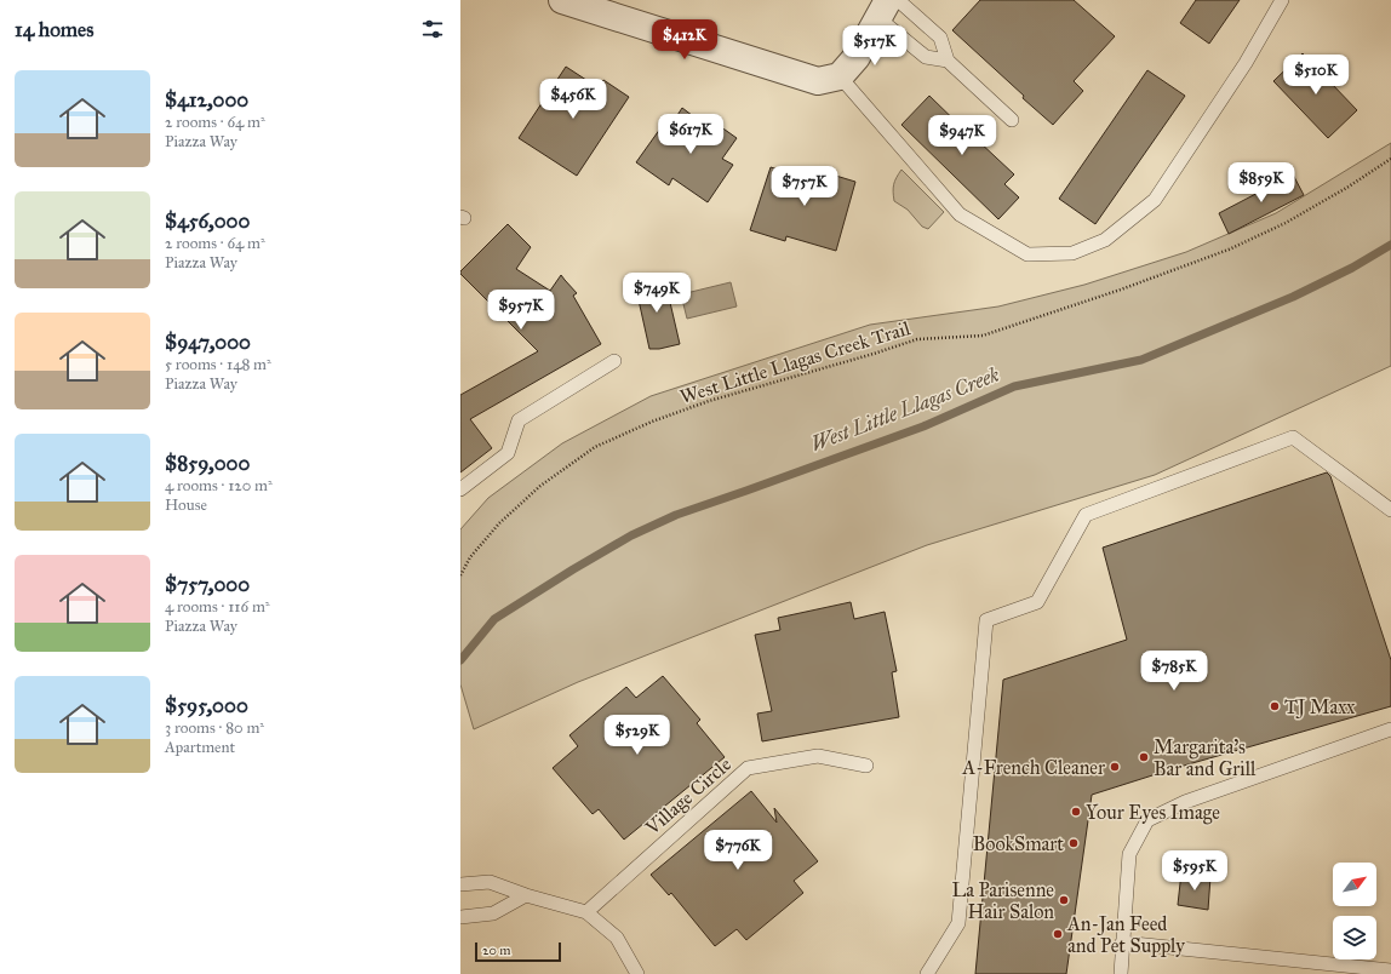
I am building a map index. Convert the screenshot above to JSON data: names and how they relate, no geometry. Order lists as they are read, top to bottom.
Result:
{
  "streets": {
    "lane": ["Village Circle"],
    "path": ["West Little Llagas Creek Trail"]
  },
  "water": ["West Little Llagas Creek"],
  "places": [
    "TJ Maxx",
    "Margarita's Bar and Grill",
    "A-French Cleaner",
    "Your Eyes Image",
    "BookSmart",
    "La Parisenne Hair Salon",
    "An-Jan Feed and Pet Supply"
  ],
  "scale_bar": "20 m",
  "north": "top right",
  "page": {
    "heading": "14 homes",
    "price": [
      "$412K",
      "$517K",
      "$510K",
      "$456K",
      "$617K",
      "$947K",
      "$859K",
      "$757K",
      "$749K",
      "$957K",
      "$785K",
      "$529K",
      "$776K",
      "$595K"
    ],
    "list": [
      {
        "name": "$412,000",
        "note": "2 rooms · 64 m² · Piazza Way"
      },
      {
        "name": "$456,000",
        "note": "2 rooms · 64 m² · Piazza Way"
      },
      {
        "name": "$947,000",
        "note": "5 rooms · 148 m² · Piazza Way"
      },
      {
        "name": "$859,000",
        "note": "4 rooms · 120 m² · House"
      },
      {
        "name": "$757,000",
        "note": "4 rooms · 116 m² · Piazza Way"
      },
      {
        "name": "$595,000",
        "note": "3 rooms · 80 m² · Apartment"
      }
    ],
    "scale": "20 m"
  }
}
